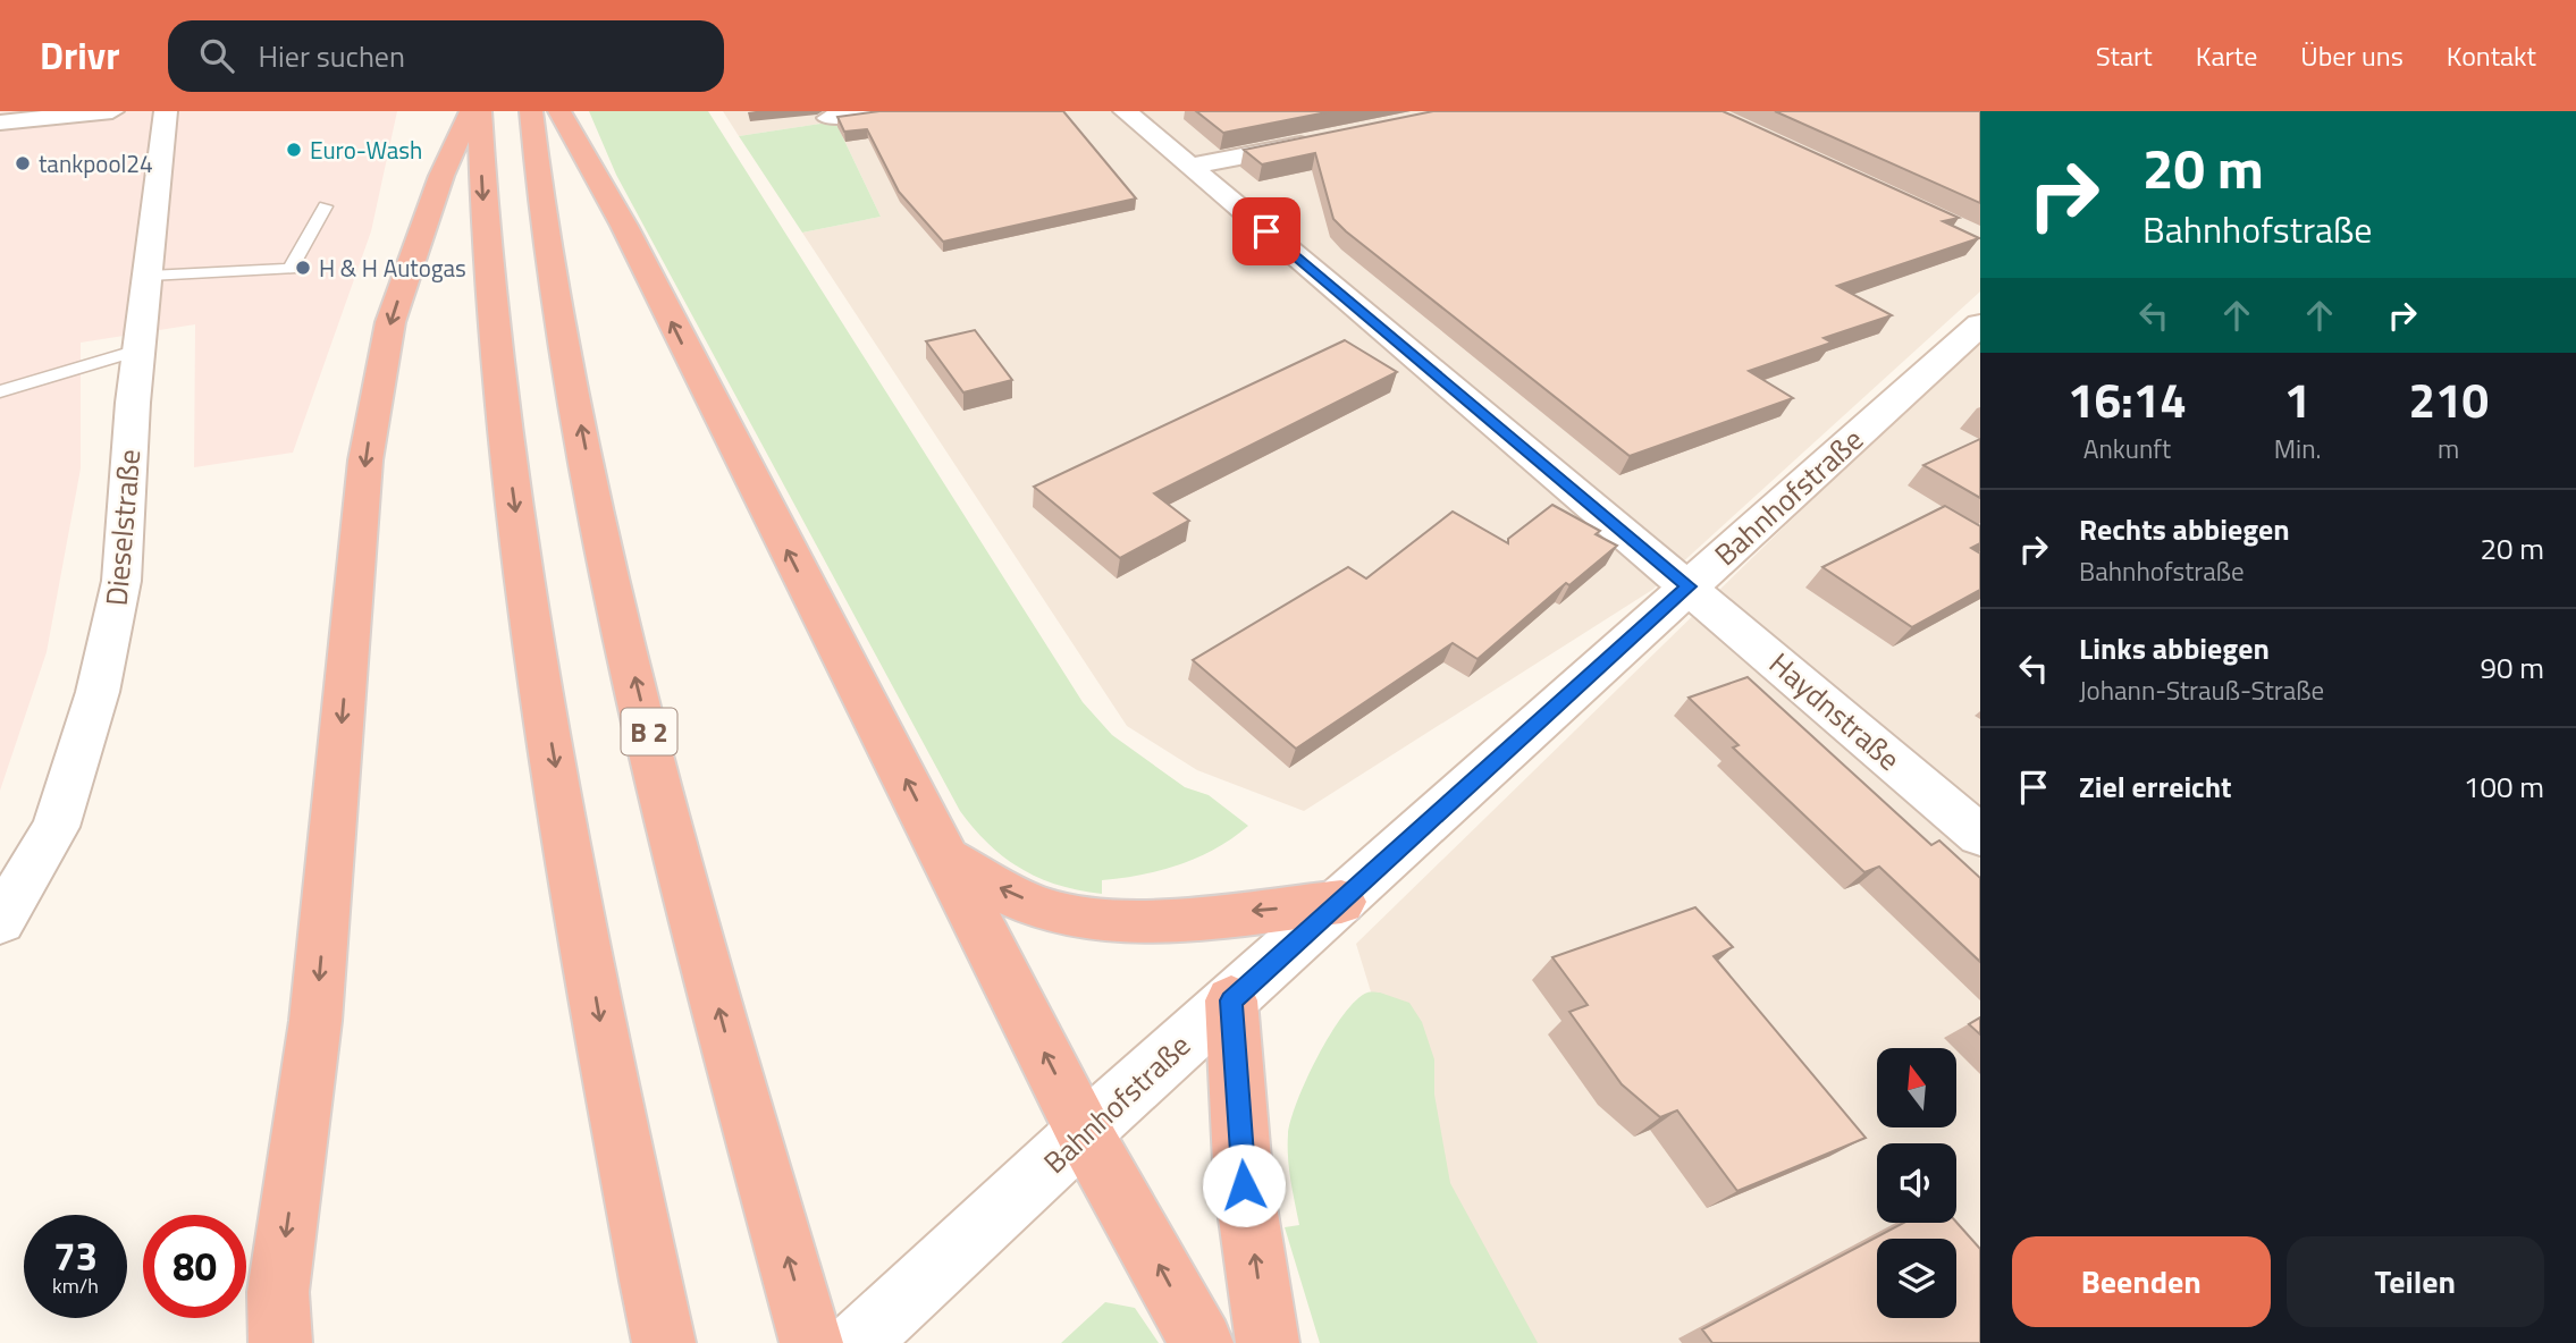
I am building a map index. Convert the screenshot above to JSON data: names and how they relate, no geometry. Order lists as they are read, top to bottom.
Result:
{
  "streets": {
    "highway": ["B 2"],
    "street": ["Bahnhofstraße", "Dieselstraße", "Haydnstraße"]
  },
  "crossings": [
    ["Bahnhofstraße", "Haydnstraße"]
  ],
  "places": ["Euro-Wash", "tankpool24", "H & H Autogas"],
  "north": "top",
  "page": {
    "header": "Drivr",
    "search": "Hier suchen",
    "nav": [
      "Start",
      "Karte",
      "Über uns",
      "Kontakt"
    ],
    "turn": ["20 m", "Bahnhofstraße"],
    "eta": [
      "16:14",
      "Ankunft",
      "1",
      "Min.",
      "210",
      "m"
    ],
    "list": [
      {
        "name": "Rechts abbiegen",
        "note": "Bahnhofstraße",
        "value": "20 m"
      },
      {
        "name": "Links abbiegen",
        "note": "Johann-Strauß-Straße",
        "value": "90 m"
      },
      {
        "name": "Ziel erreicht",
        "value": "100 m"
      }
    ],
    "speed": "73 km/h",
    "limit": "80",
    "buttons": ["Beenden", "Teilen"]
  }
}
